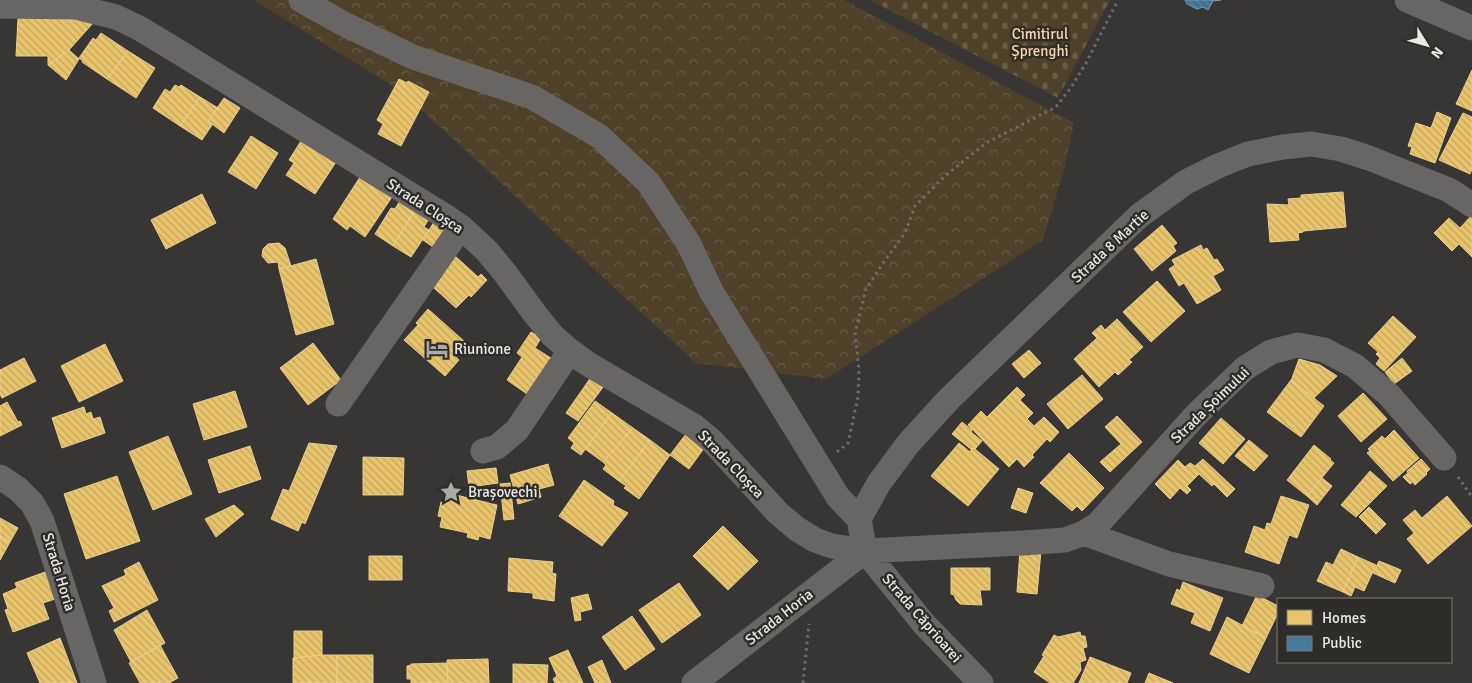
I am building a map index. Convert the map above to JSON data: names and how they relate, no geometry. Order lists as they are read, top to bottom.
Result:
{
  "streets": {
    "street": [
      "Strada Cloșca",
      "Strada 8 Martie",
      "Strada Șoimului",
      "Strada Horia",
      "Strada Căprioarei"
    ]
  },
  "crossings": [
    ["Strada Cloșca", "Strada Șoimului"],
    ["Strada Cloșca", "Strada Horia"],
    ["Strada Cloșca", "Strada Căprioarei"],
    ["Strada Șoimului", "Strada Horia"],
    ["Strada Șoimului", "Strada Căprioarei"],
    ["Strada Horia", "Strada Căprioarei"]
  ],
  "parks": ["Cimitirul Șprenghi"],
  "places": {
    "hotel": ["Riunione"],
    "place": ["Brașovechi"]
  },
  "legend": ["Homes", "Public"],
  "north": "bottom right"
}
